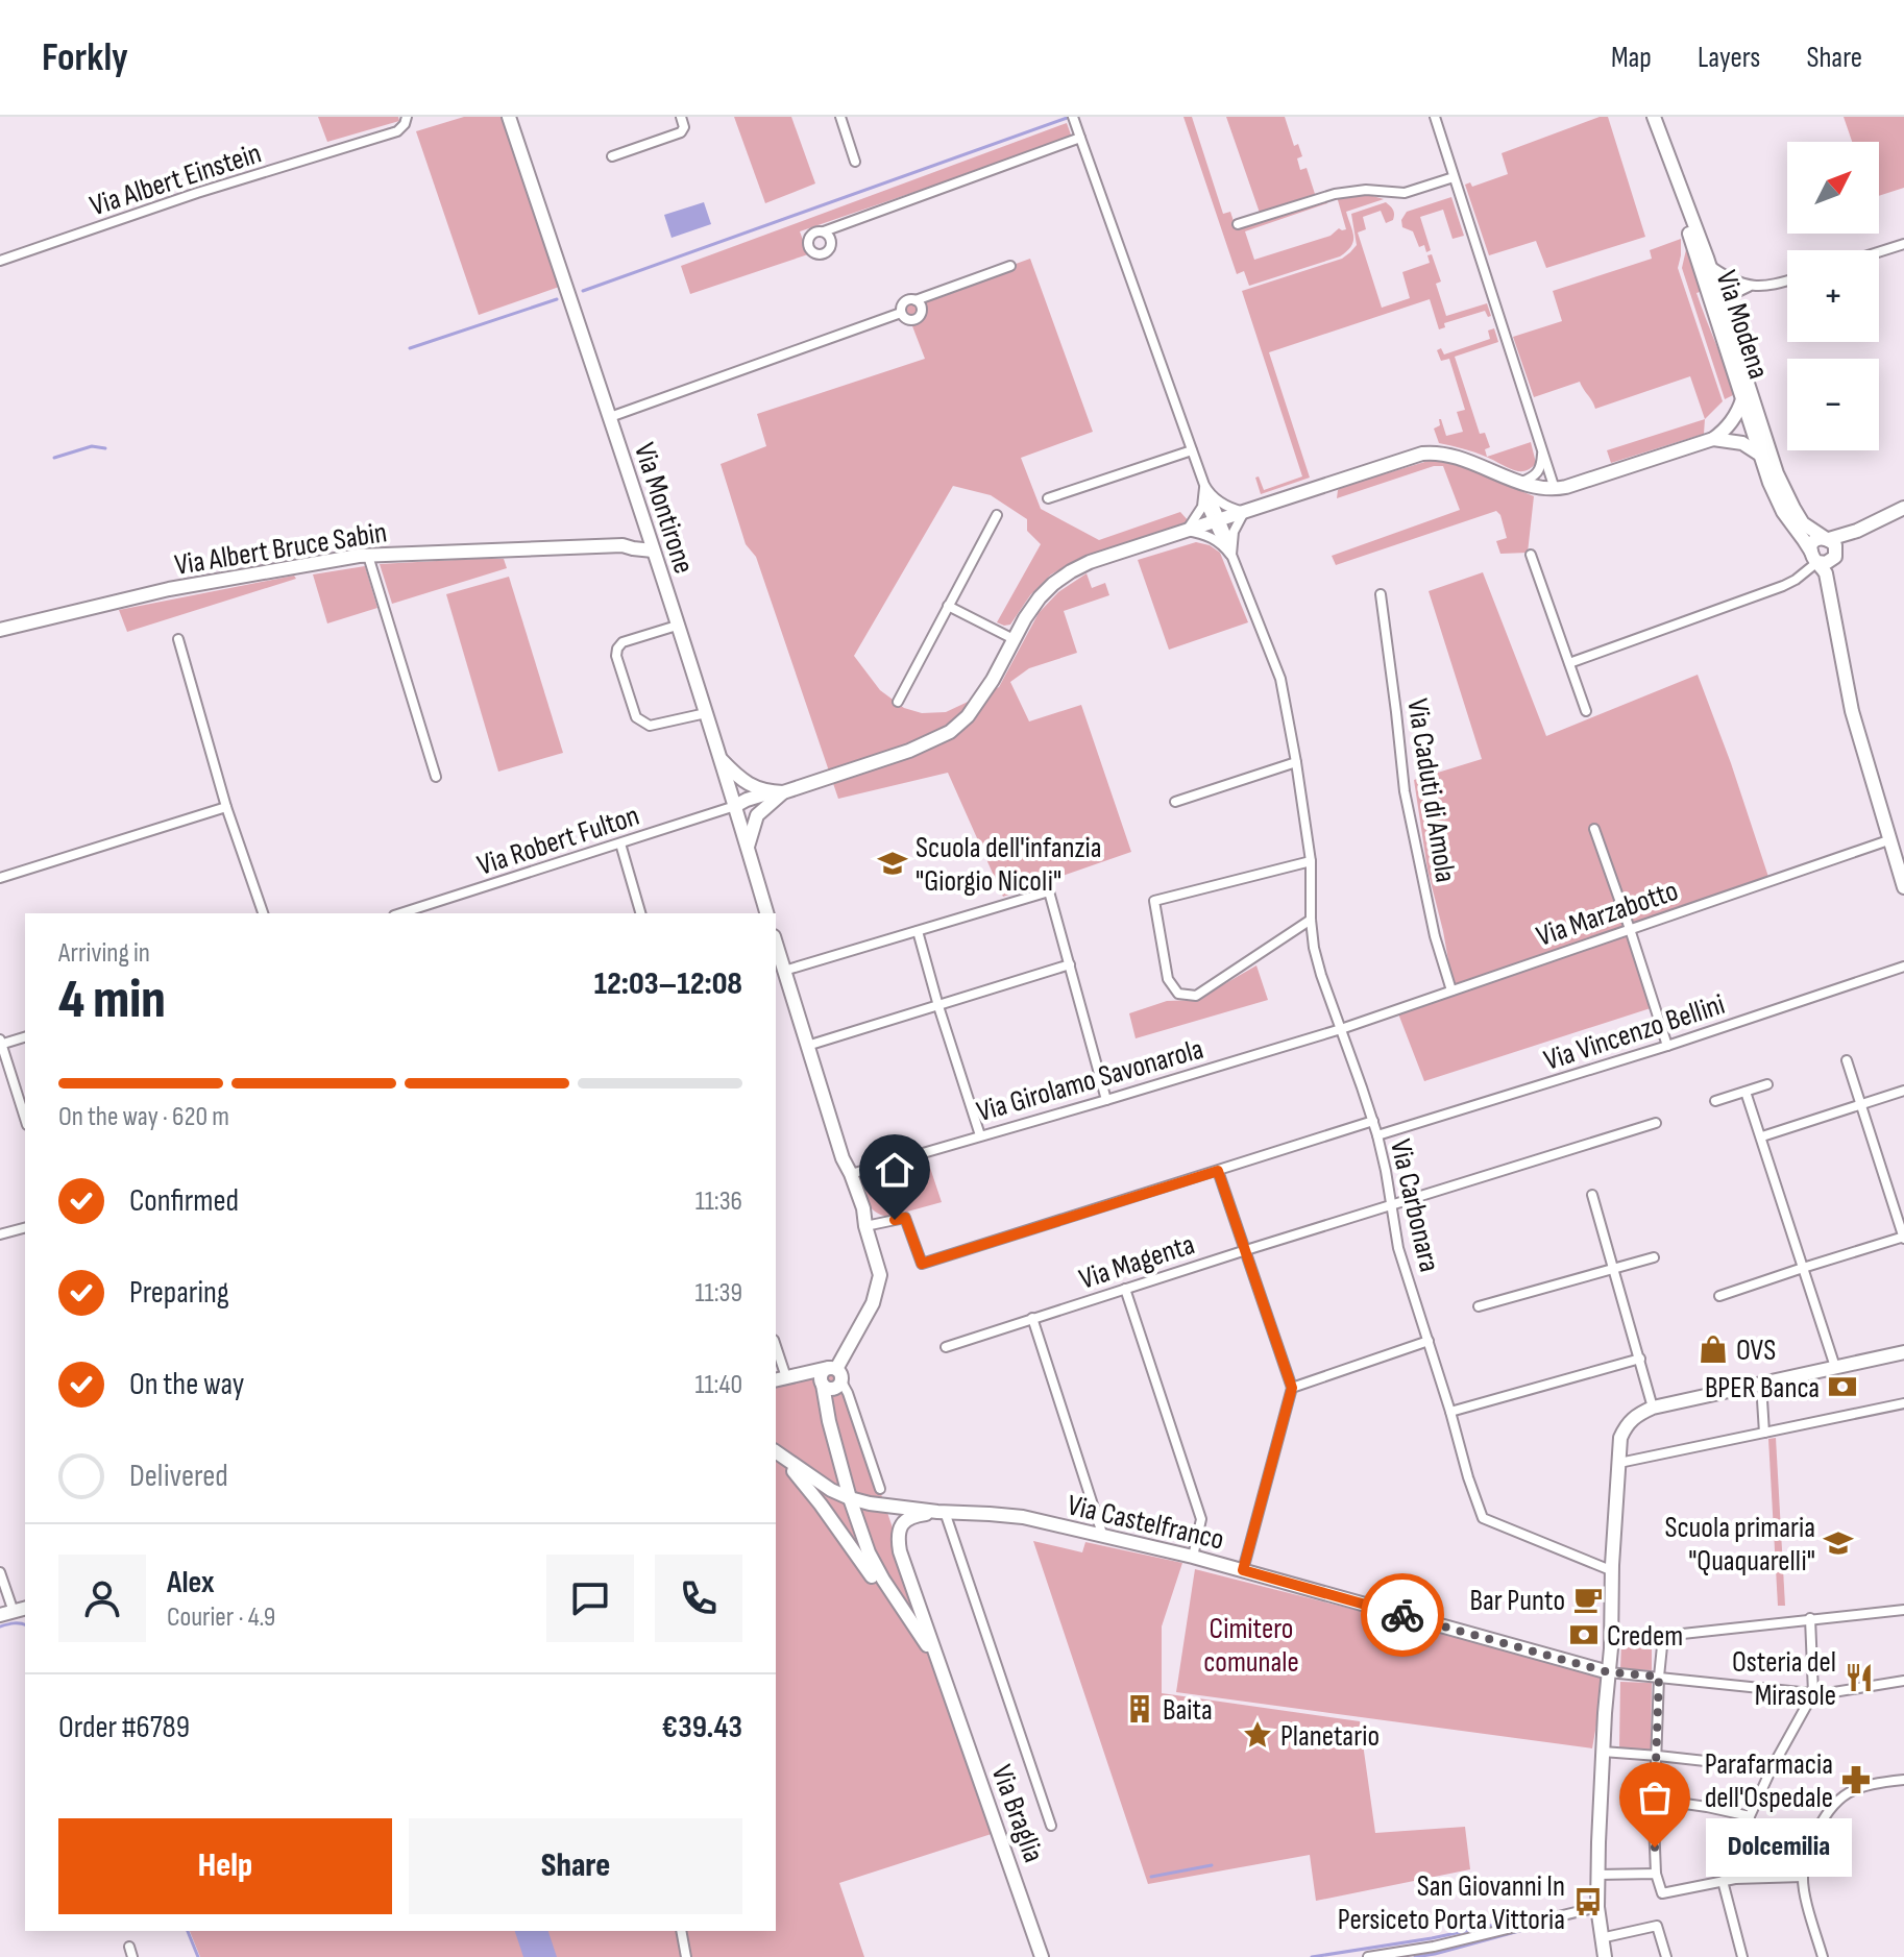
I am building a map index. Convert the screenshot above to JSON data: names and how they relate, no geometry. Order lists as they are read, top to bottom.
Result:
{
  "streets": {
    "street": [
      "Via Albert Einstein",
      "Via Modena",
      "Via Montirone",
      "Via Albert Bruce Sabin",
      "Via Caduti di Amola",
      "Via Robert Fulton",
      "Via Marzabotto",
      "Via Vincenzo Bellini",
      "Via Girolamo Savonarola",
      "Via Carbonara",
      "Via Magenta",
      "Via Castelfranco",
      "Via Braglia"
    ]
  },
  "crossings": [
    ["Via Modena", "Via Marzabotto"],
    ["Via Montirone", "Via Albert Bruce Sabin"],
    ["Via Montirone", "Via Robert Fulton"],
    ["Via Caduti di Amola", "Via Marzabotto"],
    ["Via Marzabotto", "Via Girolamo Savonarola"],
    ["Via Marzabotto", "Via Carbonara"],
    ["Via Vincenzo Bellini", "Via Carbonara"],
    ["Via Girolamo Savonarola", "Via Carbonara"],
    ["Via Carbonara", "Via Magenta"],
    ["Via Castelfranco", "Via Braglia"]
  ],
  "parks": ["Cimitero comunale"],
  "places": {
    "school or university": ["Scuola dell'infanzia \"Giorgio Nicoli\"", "Scuola primaria \"Quaquarelli\""],
    "shop": ["OVS"],
    "bank": ["BPER Banca", "Credem"],
    "cafe": ["Bar Punto"],
    "restaurant": ["Osteria del Mirasole"],
    "building": ["Baita"],
    "place": ["Planetario"],
    "pharmacy": ["Parafarmacia dell'Ospedale"],
    "other": ["Dolcemilia"],
    "bus stop": ["San Giovanni In Persiceto Porta Vittoria"]
  },
  "north": "top right",
  "page": {
    "header": "Forkly",
    "nav": ["Map", "Layers", "Share"],
    "map_buttons": ["+", "−"],
    "heading": ["4 min", "Arriving in", "12:03–12:08"],
    "panel": [
      "Alex",
      "Courier · 4.9",
      "Order #6789",
      "€39.43"
    ],
    "bar": "On the way · 620 m",
    "list": [
      ["Confirmed", "11:36"],
      ["Preparing", "11:39"],
      ["On the way", "11:40"],
      "Delivered"
    ],
    "buttons": ["Help", "Share"],
    "bubble": "Dolcemilia"
  }
}
